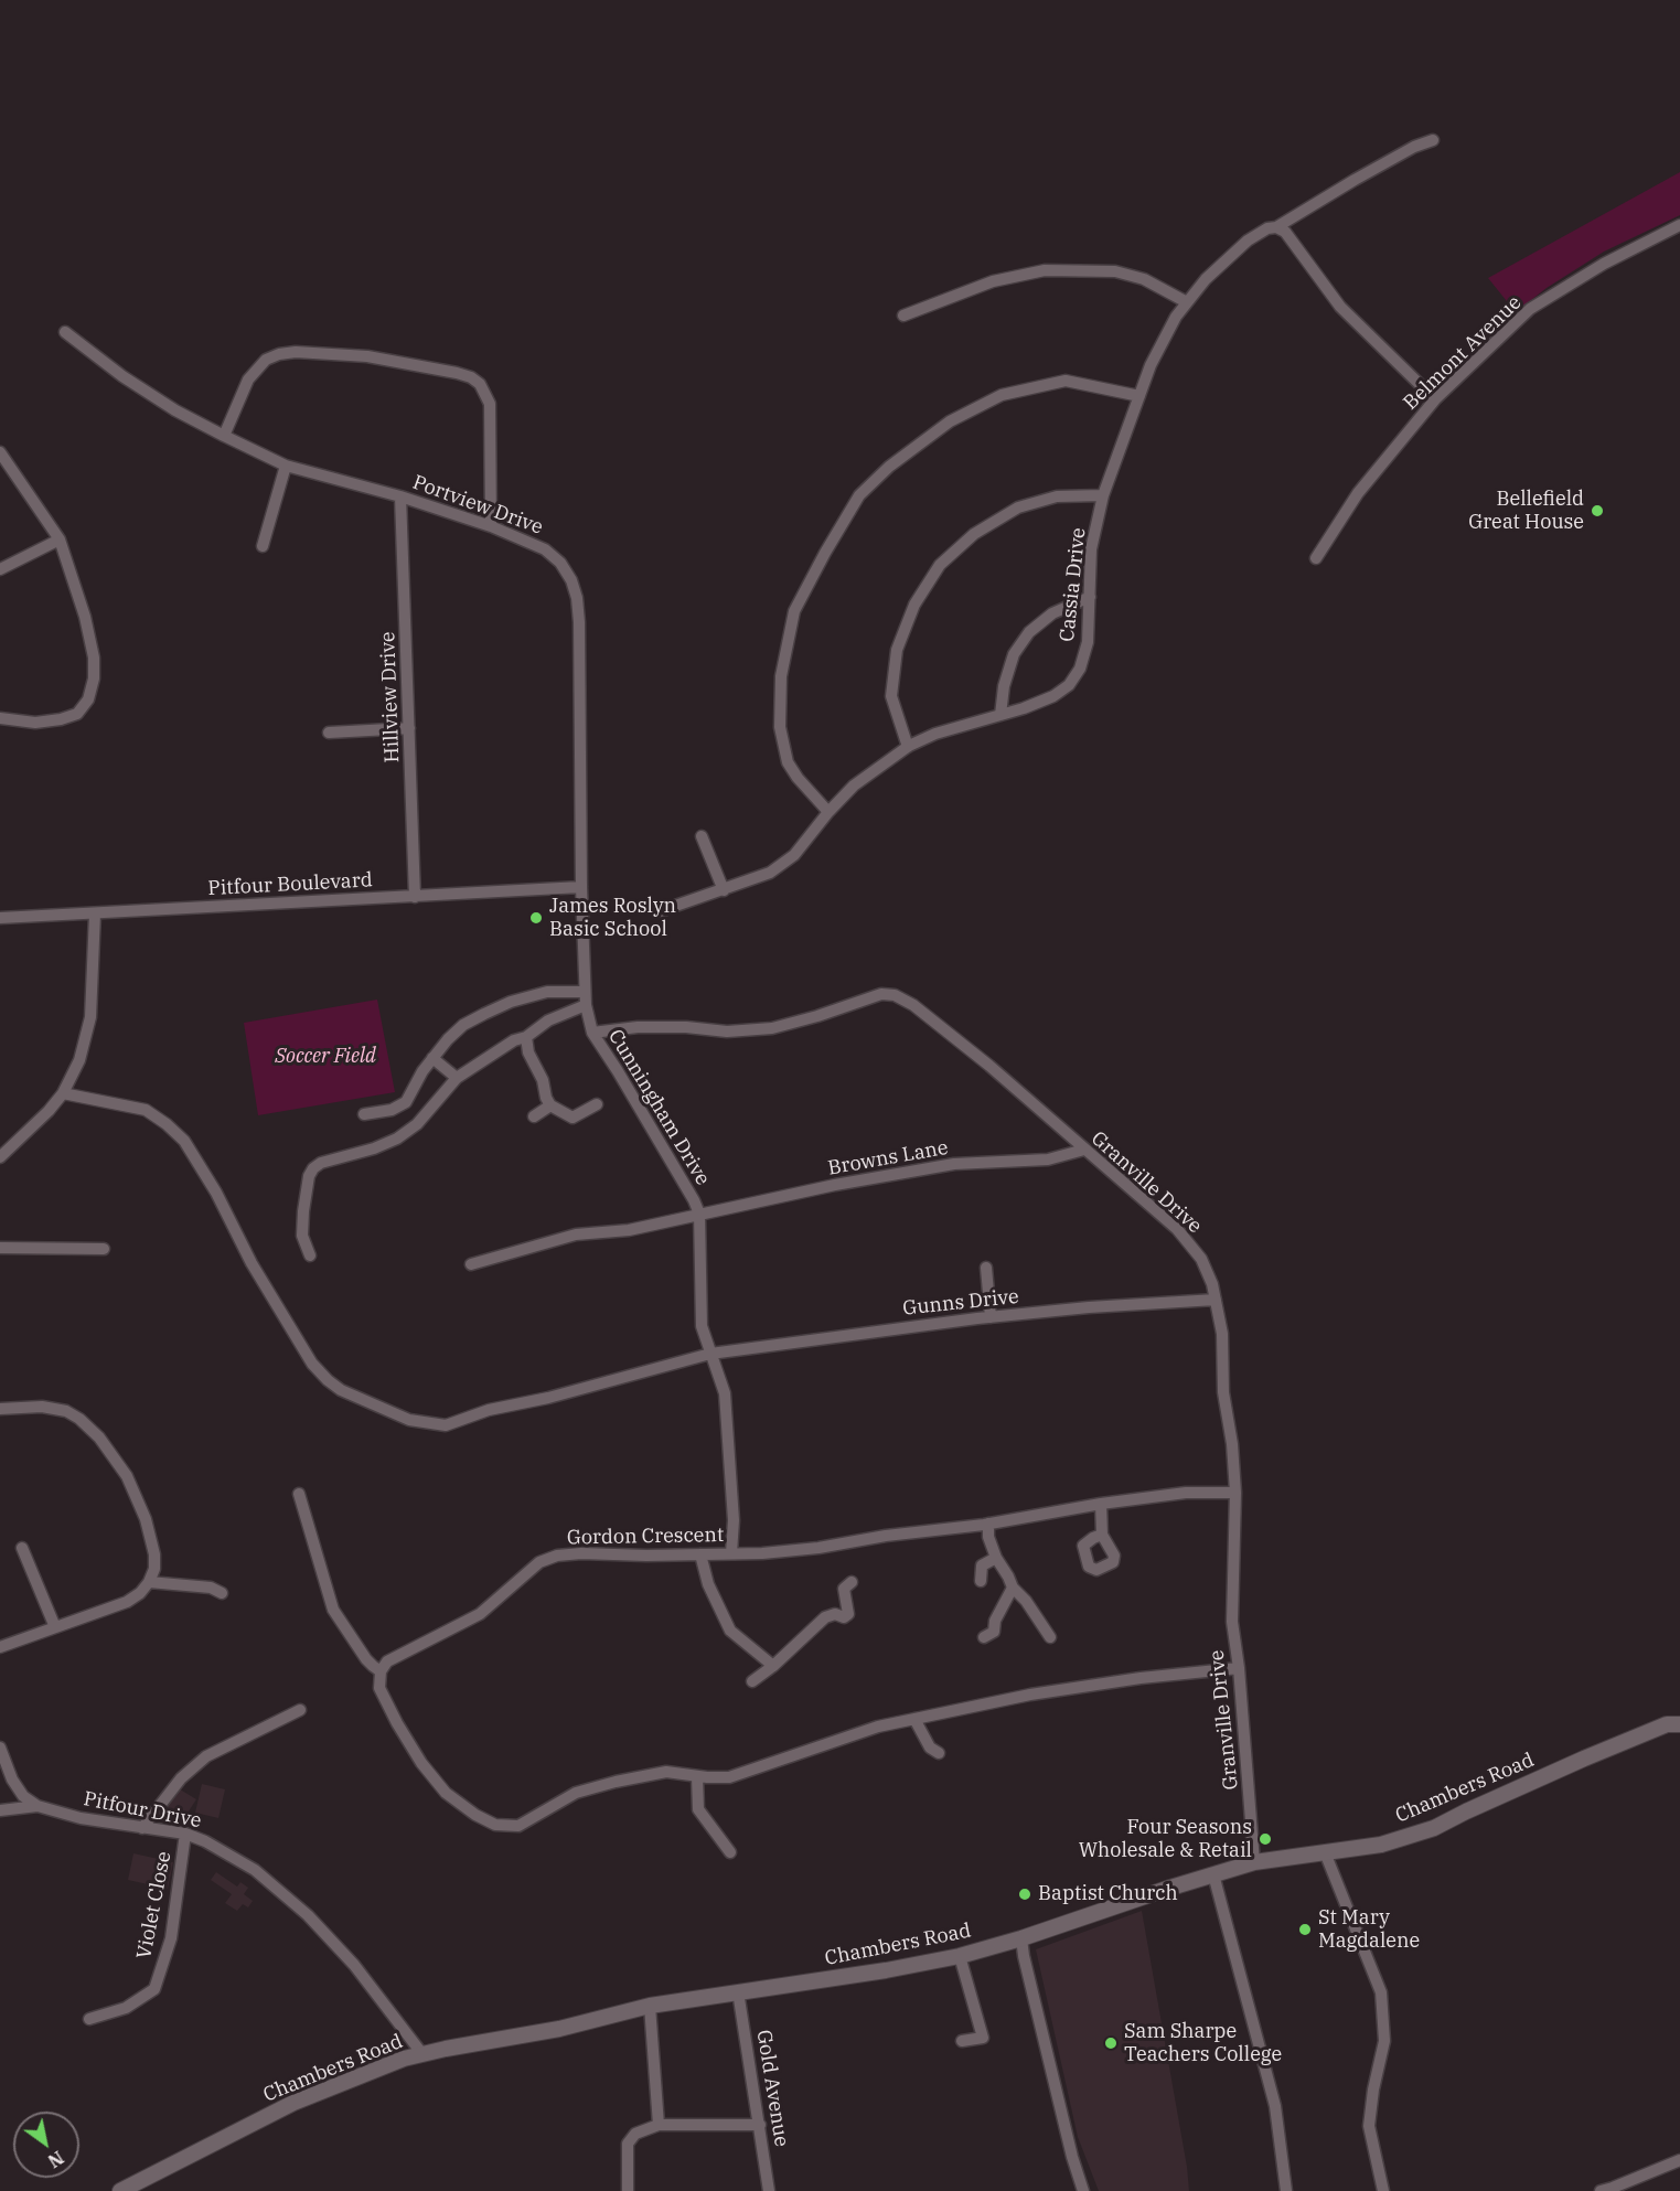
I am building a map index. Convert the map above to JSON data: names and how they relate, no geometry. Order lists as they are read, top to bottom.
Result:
{
  "streets": {
    "street": [
      "Belmont Avenue",
      "Portview Drive",
      "Cassia Drive",
      "Hillview Drive",
      "Pitfour Boulevard",
      "Cunningham Drive",
      "Browns Lane",
      "Granville Drive",
      "Gunns Drive",
      "Gordon Crescent",
      "Chambers Road",
      "Pitfour Drive",
      "Violet Close",
      "Gold Avenue"
    ]
  },
  "crossings": [
    ["Portview Drive", "Hillview Drive"],
    ["Portview Drive", "Pitfour Boulevard"],
    ["Portview Drive", "Cunningham Drive"],
    ["Portview Drive", "Granville Drive"],
    ["Hillview Drive", "Pitfour Boulevard"],
    ["Cunningham Drive", "Browns Lane"],
    ["Cunningham Drive", "Granville Drive"],
    ["Cunningham Drive", "Gunns Drive"],
    ["Cunningham Drive", "Gordon Crescent"],
    ["Browns Lane", "Granville Drive"],
    ["Granville Drive", "Gunns Drive"],
    ["Granville Drive", "Gordon Crescent"],
    ["Granville Drive", "Chambers Road"],
    ["Chambers Road", "Pitfour Drive"],
    ["Chambers Road", "Gold Avenue"],
    ["Pitfour Drive", "Violet Close"]
  ],
  "parks": ["Soccer Field"],
  "places": [
    "Bellefield Great House",
    "James Roslyn Basic School",
    "Four Seasons Wholesale & Retail",
    "Baptist Church",
    "St Mary Magdalene",
    "Sam Sharpe Teachers College"
  ],
  "north": "bottom right"
}
